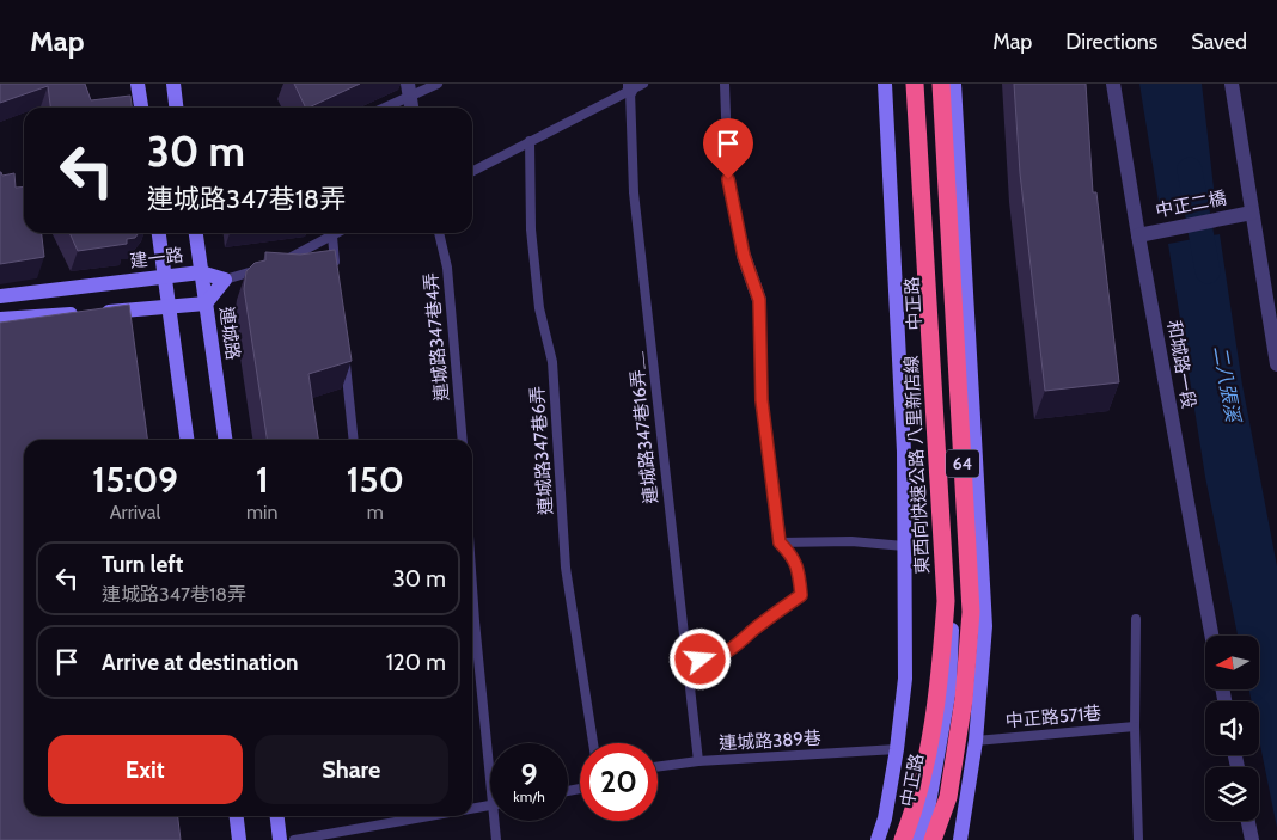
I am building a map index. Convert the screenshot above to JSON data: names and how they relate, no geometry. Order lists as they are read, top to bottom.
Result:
{
  "streets": {
    "highway": ["64", "東西向快速公路 八里新店線"],
    "main road": ["建一路", "中正路", "連城路"],
    "street": ["中正二橋", "和城路一段"],
    "lane": [
      "連城路347巷4弄",
      "連城路347巷16弄＿",
      "連城路347巷6弄",
      "中正路571巷",
      "連城路389巷"
    ]
  },
  "crossings": [
    ["中正二橋", "和城路一段"],
    ["建一路", "連城路"],
    ["中正路", "連城路389巷"],
    ["連城路347巷16弄＿", "連城路389巷"]
  ],
  "water": ["二八張溪"],
  "north": "left",
  "page": {
    "header": "Map",
    "nav": ["Map", "Directions", "Saved"],
    "turn": ["30 m", "連城路347巷18弄"],
    "eta": [
      "15:09",
      "Arrival",
      "1",
      "min",
      "150",
      "m"
    ],
    "list": [
      {
        "name": "Turn left",
        "note": "連城路347巷18弄",
        "value": "30 m"
      },
      {
        "name": "Arrive at destination",
        "value": "120 m"
      }
    ],
    "buttons": ["Exit", "Share"],
    "speed": "9 km/h",
    "limit": "20"
  }
}
